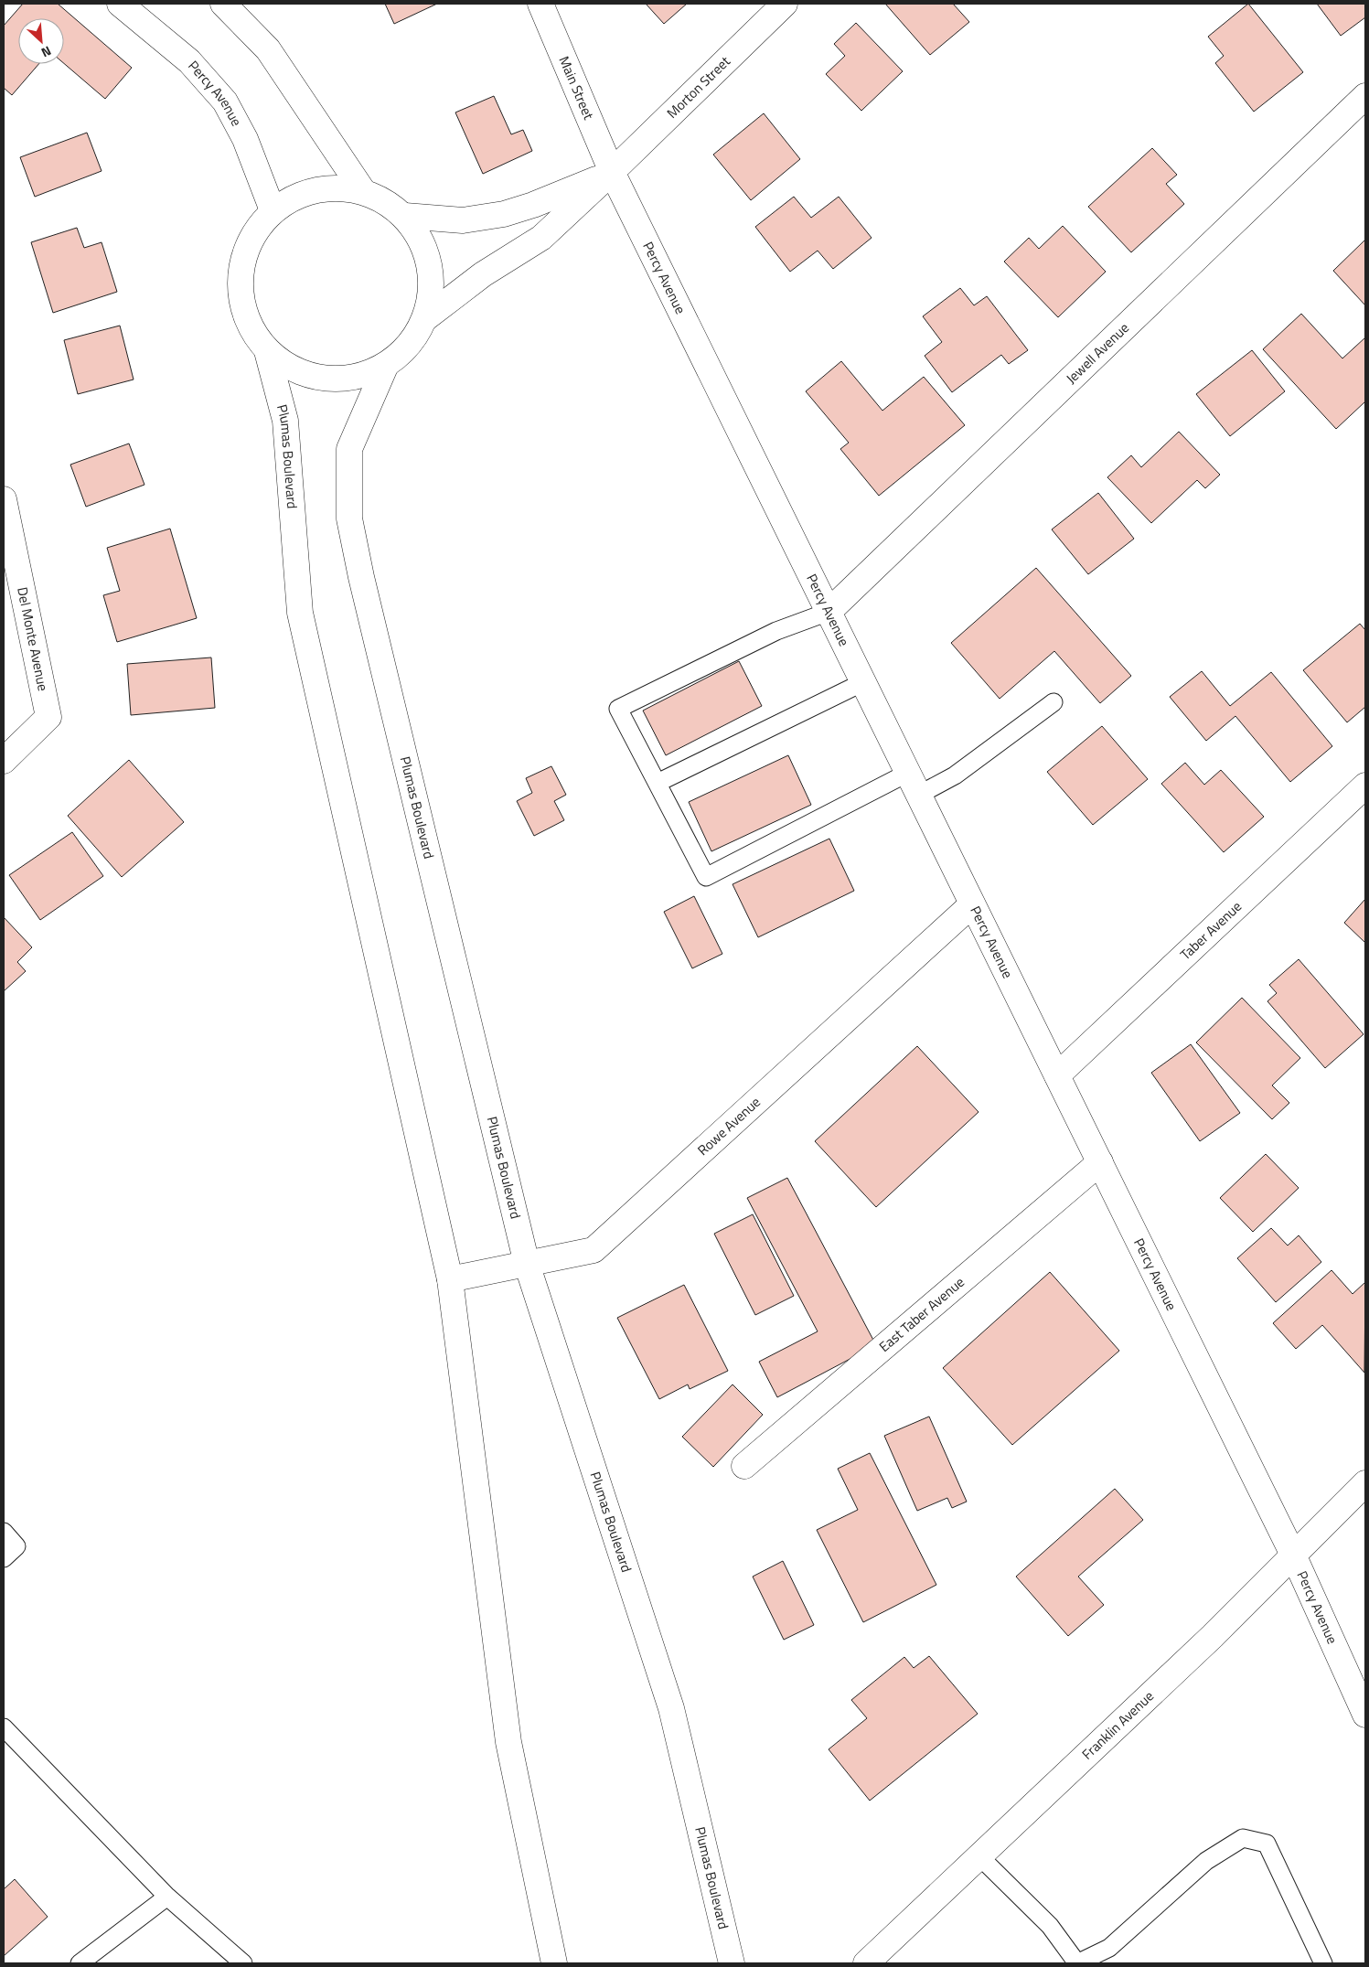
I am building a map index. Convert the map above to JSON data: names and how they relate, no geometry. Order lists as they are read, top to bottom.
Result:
{
  "streets": {
    "street": [
      "Main Street",
      "Morton Street",
      "Percy Avenue",
      "Jewell Avenue",
      "Plumas Boulevard",
      "Del Monte Avenue",
      "Taber Avenue",
      "Rowe Avenue",
      "East Taber Avenue",
      "Franklin Avenue"
    ]
  },
  "crossings": [
    ["Main Street", "Morton Street"],
    ["Main Street", "Percy Avenue"],
    ["Morton Street", "Percy Avenue"],
    ["Percy Avenue", "Jewell Avenue"],
    ["Percy Avenue", "Taber Avenue"],
    ["Percy Avenue", "Rowe Avenue"],
    ["Percy Avenue", "East Taber Avenue"],
    ["Percy Avenue", "Franklin Avenue"],
    ["Plumas Boulevard", "Rowe Avenue"]
  ],
  "north": "bottom right"
}
